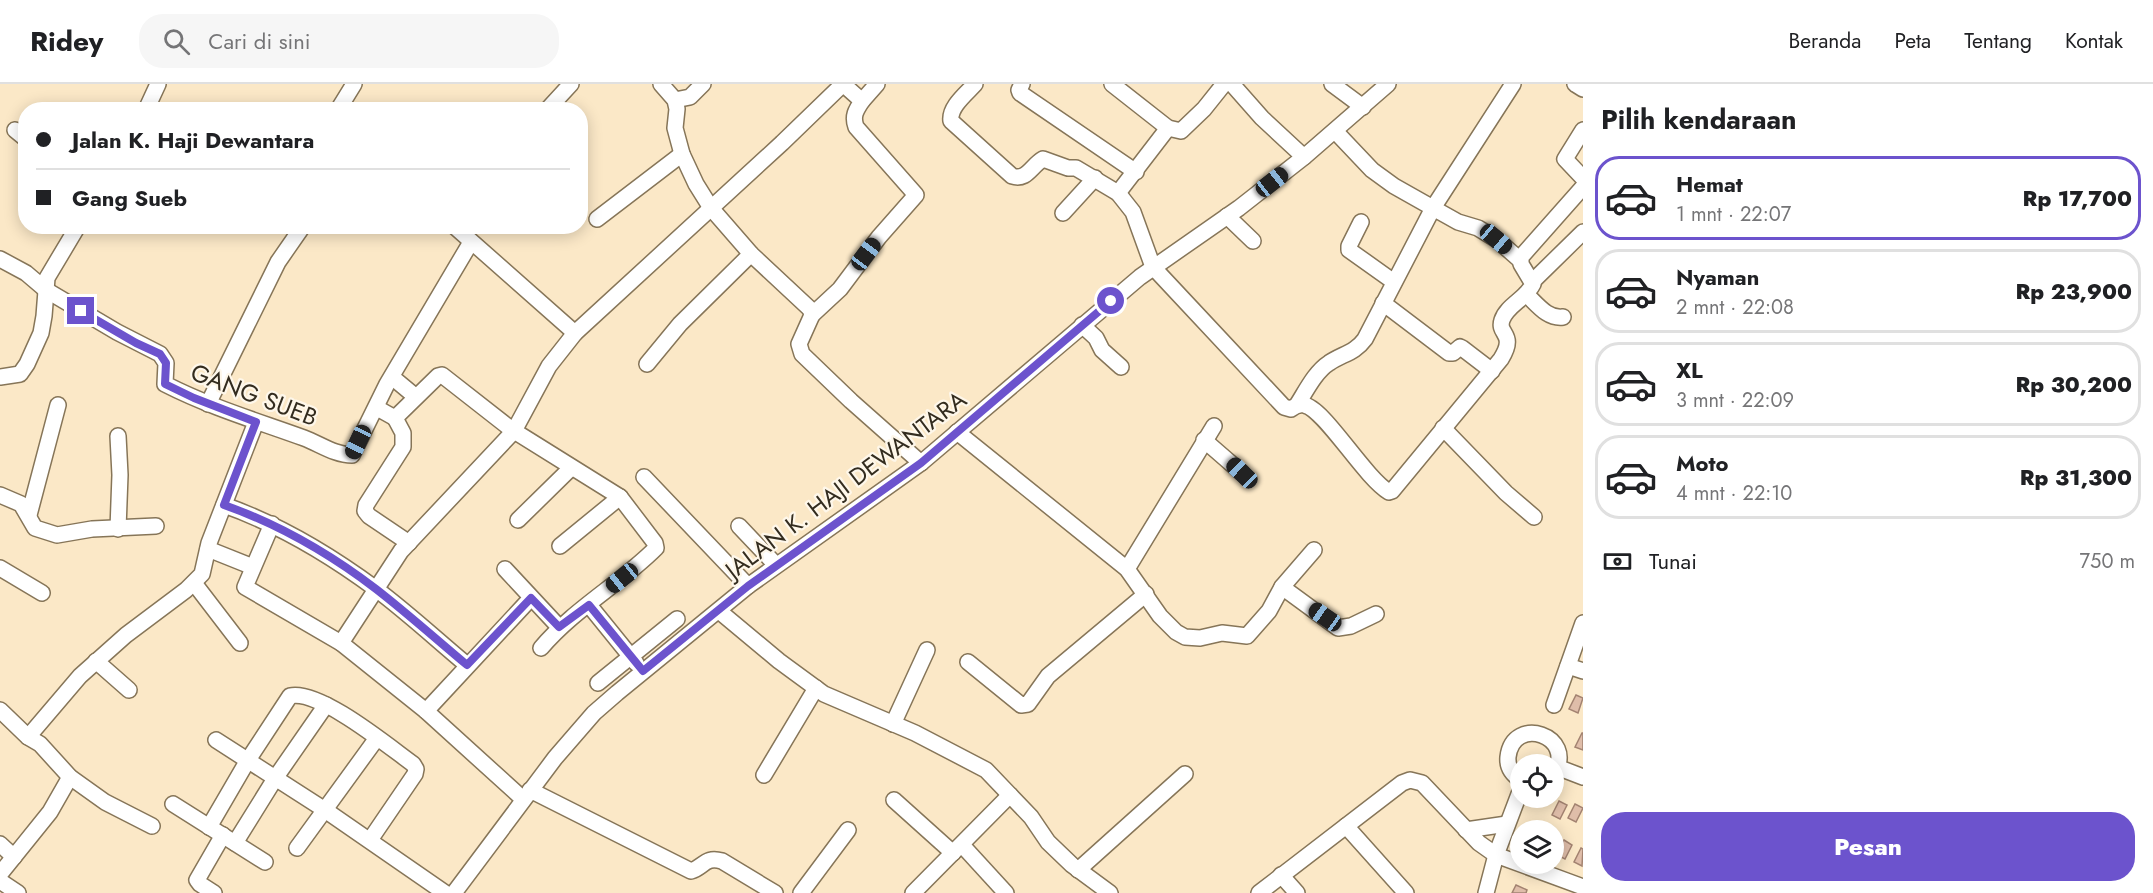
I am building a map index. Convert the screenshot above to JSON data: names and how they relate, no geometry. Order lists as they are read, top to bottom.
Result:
{
  "streets": {
    "street": ["GANG SUEB", "JALAN K. HAJI DEWANTARA"]
  },
  "page": {
    "header": "Ridey",
    "search": "Cari di sini",
    "nav": [
      "Beranda",
      "Peta",
      "Tentang",
      "Kontak"
    ],
    "heading": "Pilih kendaraan",
    "banner": ["Jalan K. Haji Dewantara", "Gang Sueb"],
    "list": [
      {
        "name": "Hemat",
        "note": "1 mnt · 22:07",
        "value": "Rp 17,700"
      },
      {
        "name": "Nyaman",
        "note": "2 mnt · 22:08",
        "value": "Rp 23,900"
      },
      {
        "name": "XL",
        "note": "3 mnt · 22:09",
        "value": "Rp 30,200"
      },
      {
        "name": "Moto",
        "note": "4 mnt · 22:10",
        "value": "Rp 31,300"
      }
    ],
    "pay": ["Tunai", "750 m"],
    "buttons": "Pesan"
  }
}
